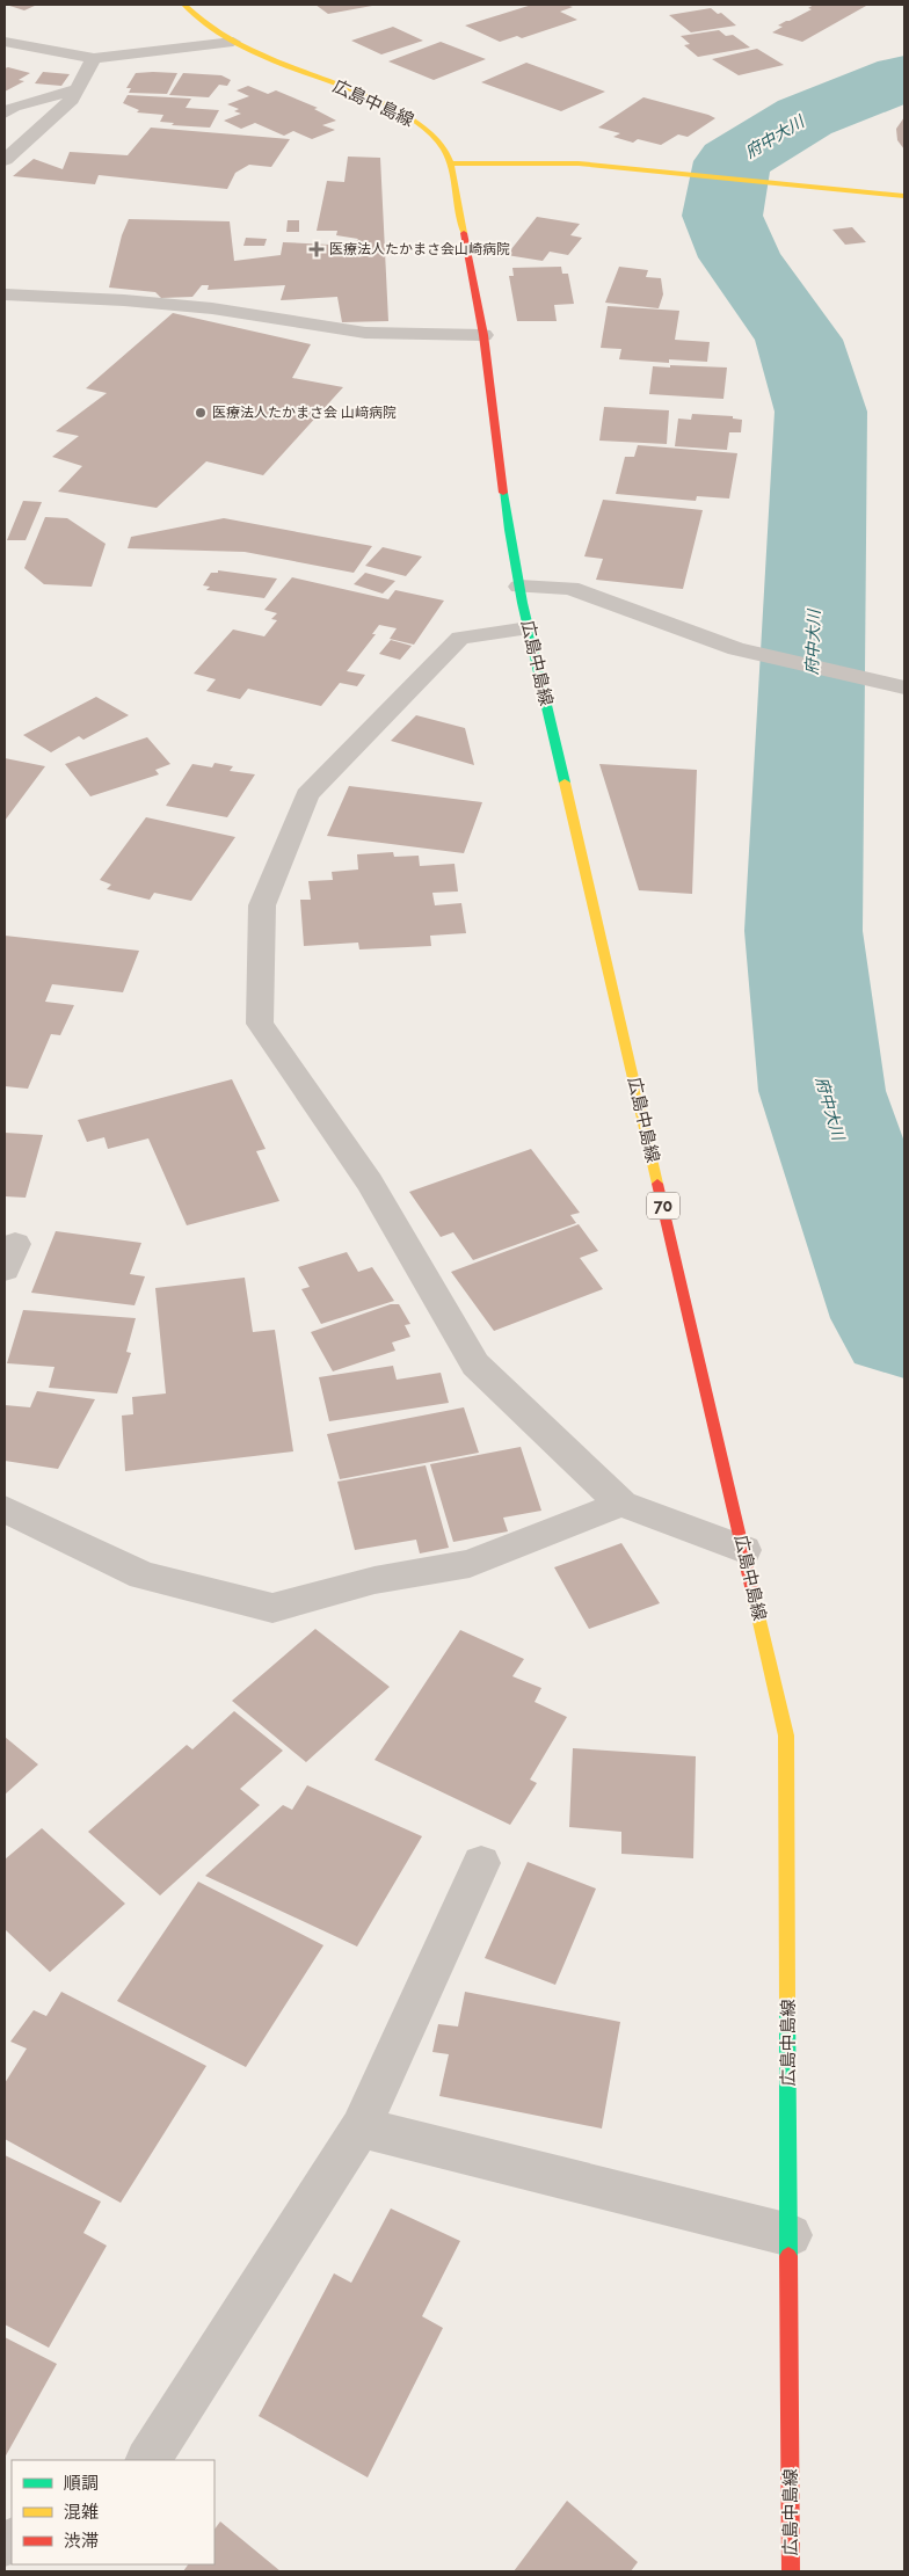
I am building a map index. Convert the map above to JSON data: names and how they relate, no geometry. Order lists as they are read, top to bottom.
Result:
{
  "streets": {
    "main road": ["広島中島線", "70"]
  },
  "water": ["府中大川"],
  "places": {
    "health": ["医療法人たかまさ会山崎病院"],
    "other": ["医療法人たかまさ会 山﨑病院"]
  },
  "legend": ["順調", "混雑", "渋滞"]
}
